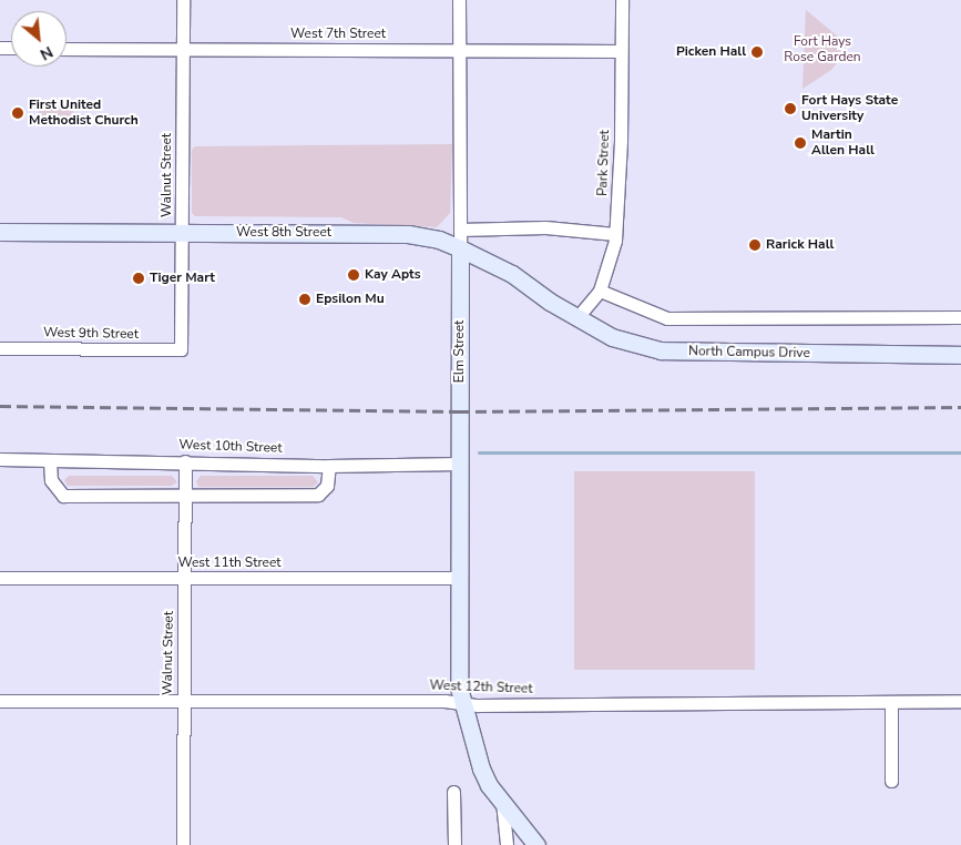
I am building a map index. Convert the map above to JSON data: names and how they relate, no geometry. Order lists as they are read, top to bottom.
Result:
{
  "streets": {
    "main road": ["West 8th Street", "Elm Street", "North Campus Drive"],
    "street": [
      "West 7th Street",
      "Park Street",
      "Walnut Street",
      "West 9th Street",
      "West 10th Street",
      "West 11th Street",
      "West 12th Street"
    ]
  },
  "crossings": [
    ["West 7th Street", "Park Street"],
    ["West 7th Street", "Walnut Street"],
    ["West 7th Street", "Elm Street"],
    ["Park Street", "North Campus Drive"],
    ["Walnut Street", "West 8th Street"],
    ["Walnut Street", "West 9th Street"],
    ["Walnut Street", "West 10th Street"],
    ["Walnut Street", "West 11th Street"],
    ["Walnut Street", "West 12th Street"],
    ["West 8th Street", "Elm Street"],
    ["West 8th Street", "North Campus Drive"],
    ["Elm Street", "West 10th Street"],
    ["Elm Street", "West 11th Street"],
    ["Elm Street", "West 12th Street"]
  ],
  "parks": ["Fort Hays Rose Garden"],
  "places": [
    "Picken Hall",
    "Fort Hays State University",
    "First United Methodist Church",
    "Martin Allen Hall",
    "Rarick Hall",
    "Kay Apts",
    "Tiger Mart",
    "Epsilon Mu"
  ],
  "north": "bottom right"
}
